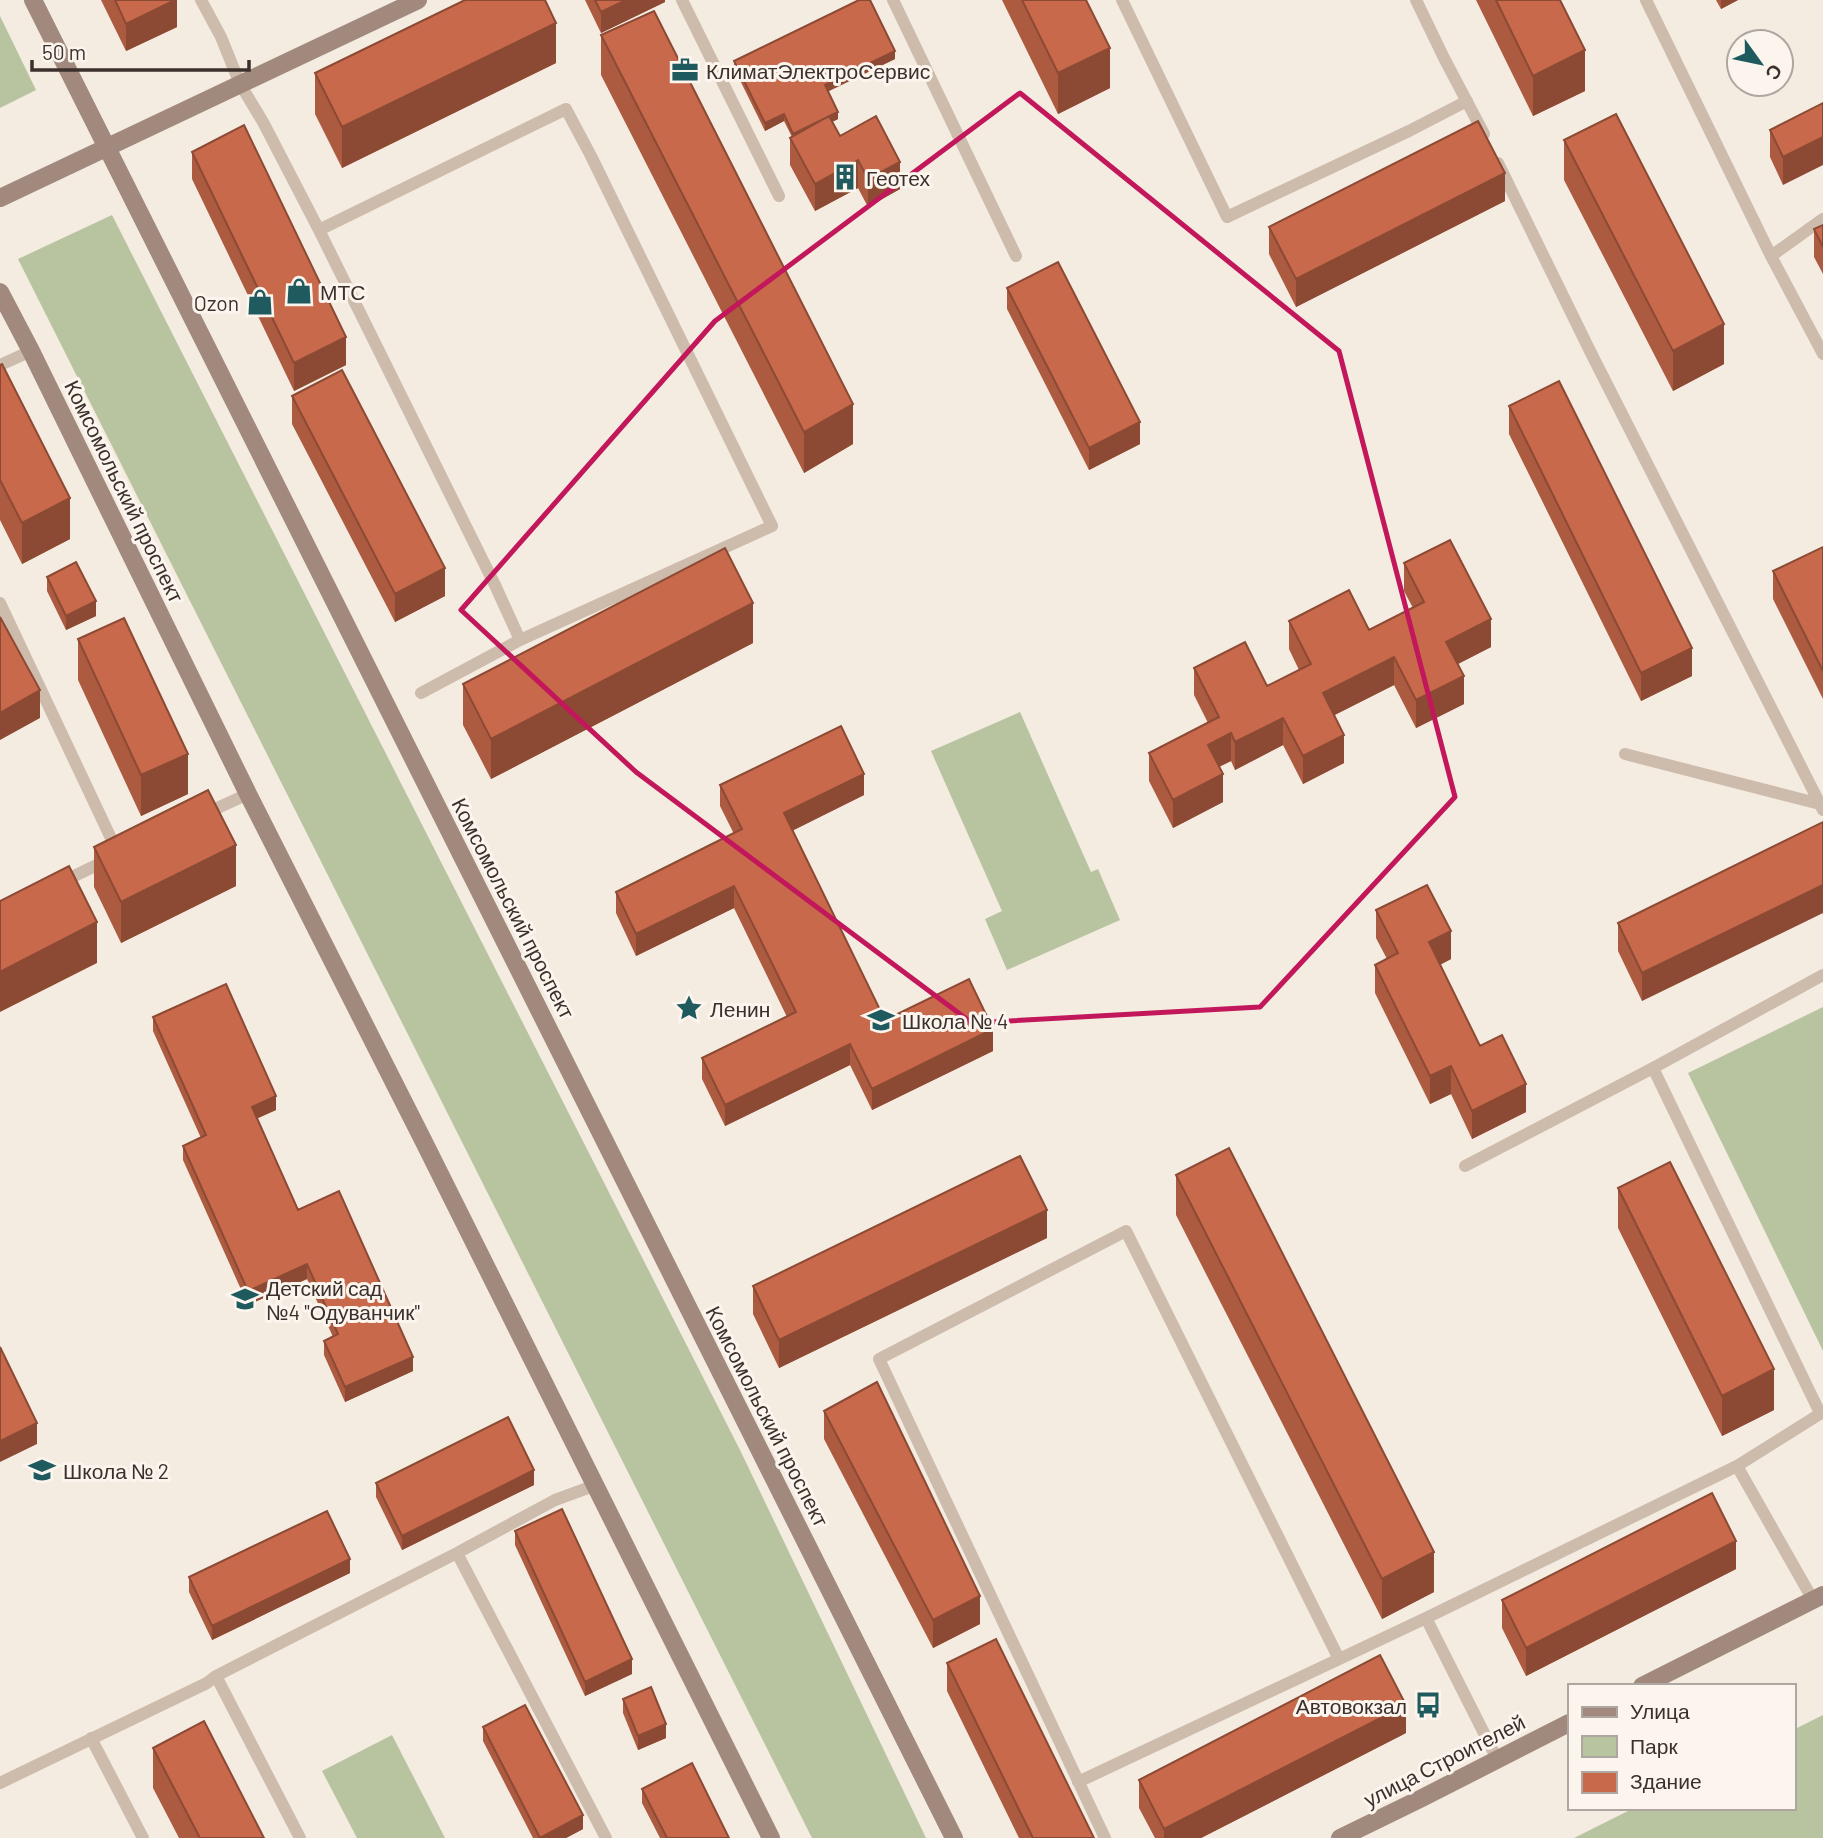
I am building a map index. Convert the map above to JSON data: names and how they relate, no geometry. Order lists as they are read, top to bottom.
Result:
{
  "streets": {
    "main road": ["Комсомольский проспект", "улица Строителей"]
  },
  "places": {
    "office": ["КлиматЭлектроСервис"],
    "building": ["Геотех"],
    "shop": ["МТС", "Ozon"],
    "place": ["Ленин"],
    "school or university": ["Школа № 4", "Детский сад №4 \"Одуванчик\"", "Школа № 2"],
    "bus stop": ["Автовокзал"]
  },
  "legend": ["Улица", "Парк", "Здание"],
  "scale_bar": "50 m",
  "north": "bottom right"
}
